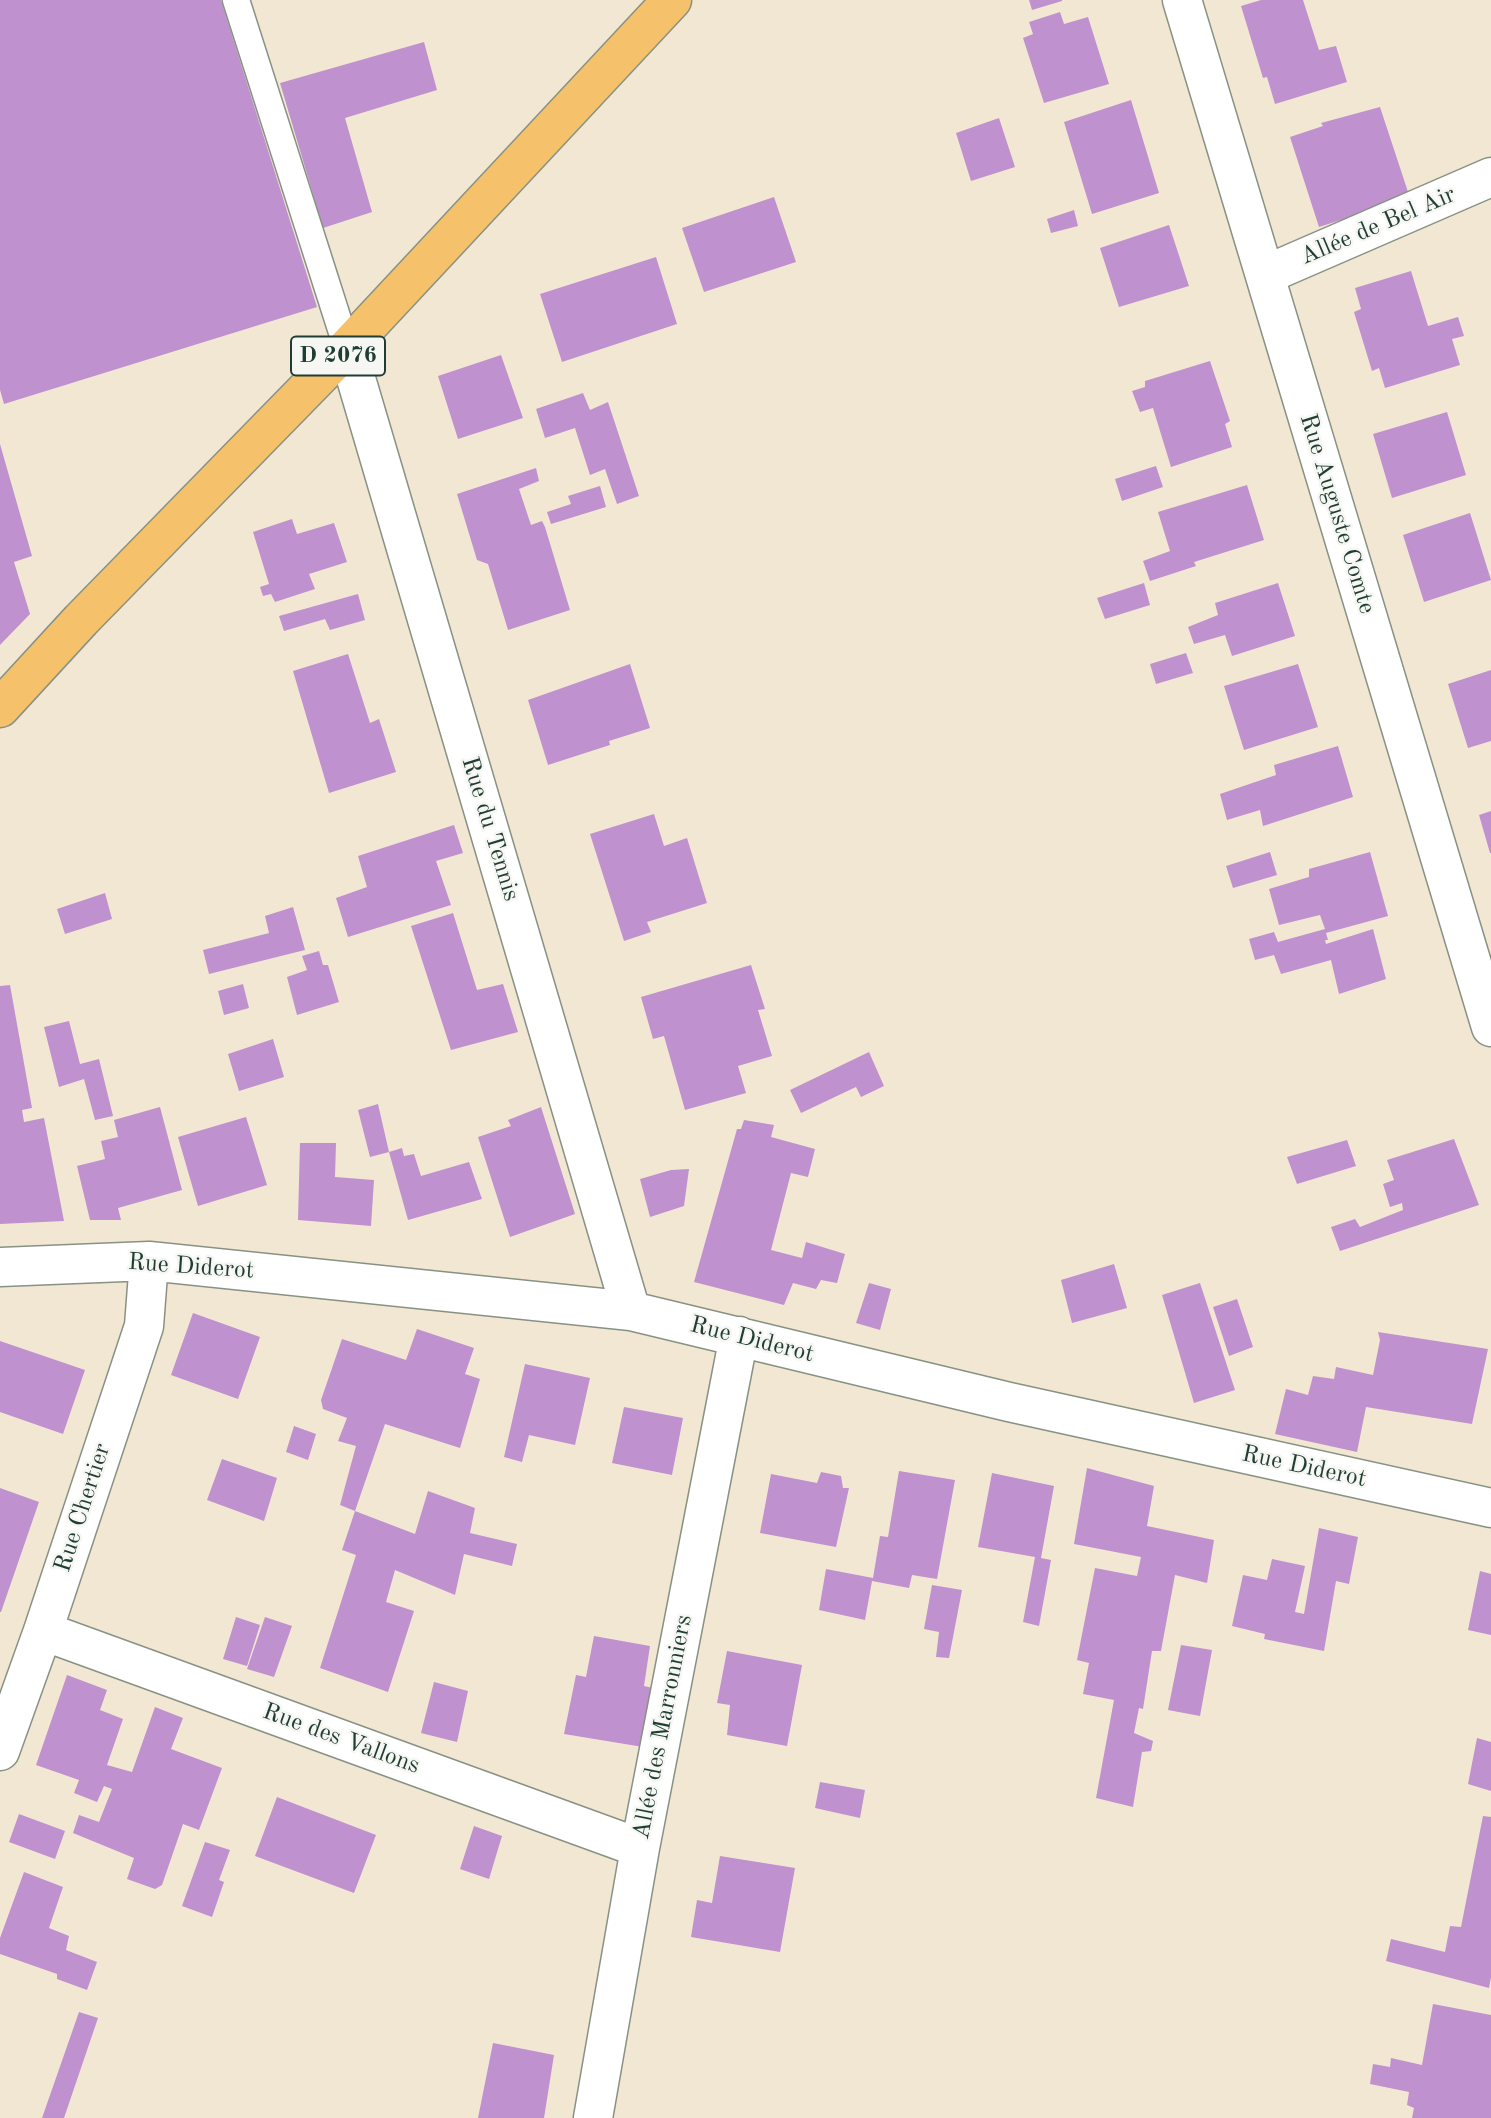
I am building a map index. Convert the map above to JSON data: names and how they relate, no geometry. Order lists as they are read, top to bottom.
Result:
{
  "streets": {
    "main road": ["D 2076"],
    "street": [
      "Allée de Bel Air",
      "Rue Auguste Comte",
      "Rue du Tennis",
      "Rue Diderot",
      "Rue Chertier",
      "Allée des Marronniers",
      "Rue des Vallons"
    ]
  },
  "crossings": [
    ["Allée de Bel Air", "Rue Auguste Comte"],
    ["D 2076", "Rue du Tennis"],
    ["Rue du Tennis", "Rue Diderot"],
    ["Rue Diderot", "Rue Chertier"],
    ["Rue Diderot", "Allée des Marronniers"],
    ["Rue Chertier", "Rue des Vallons"],
    ["Allée des Marronniers", "Rue des Vallons"]
  ]
}
